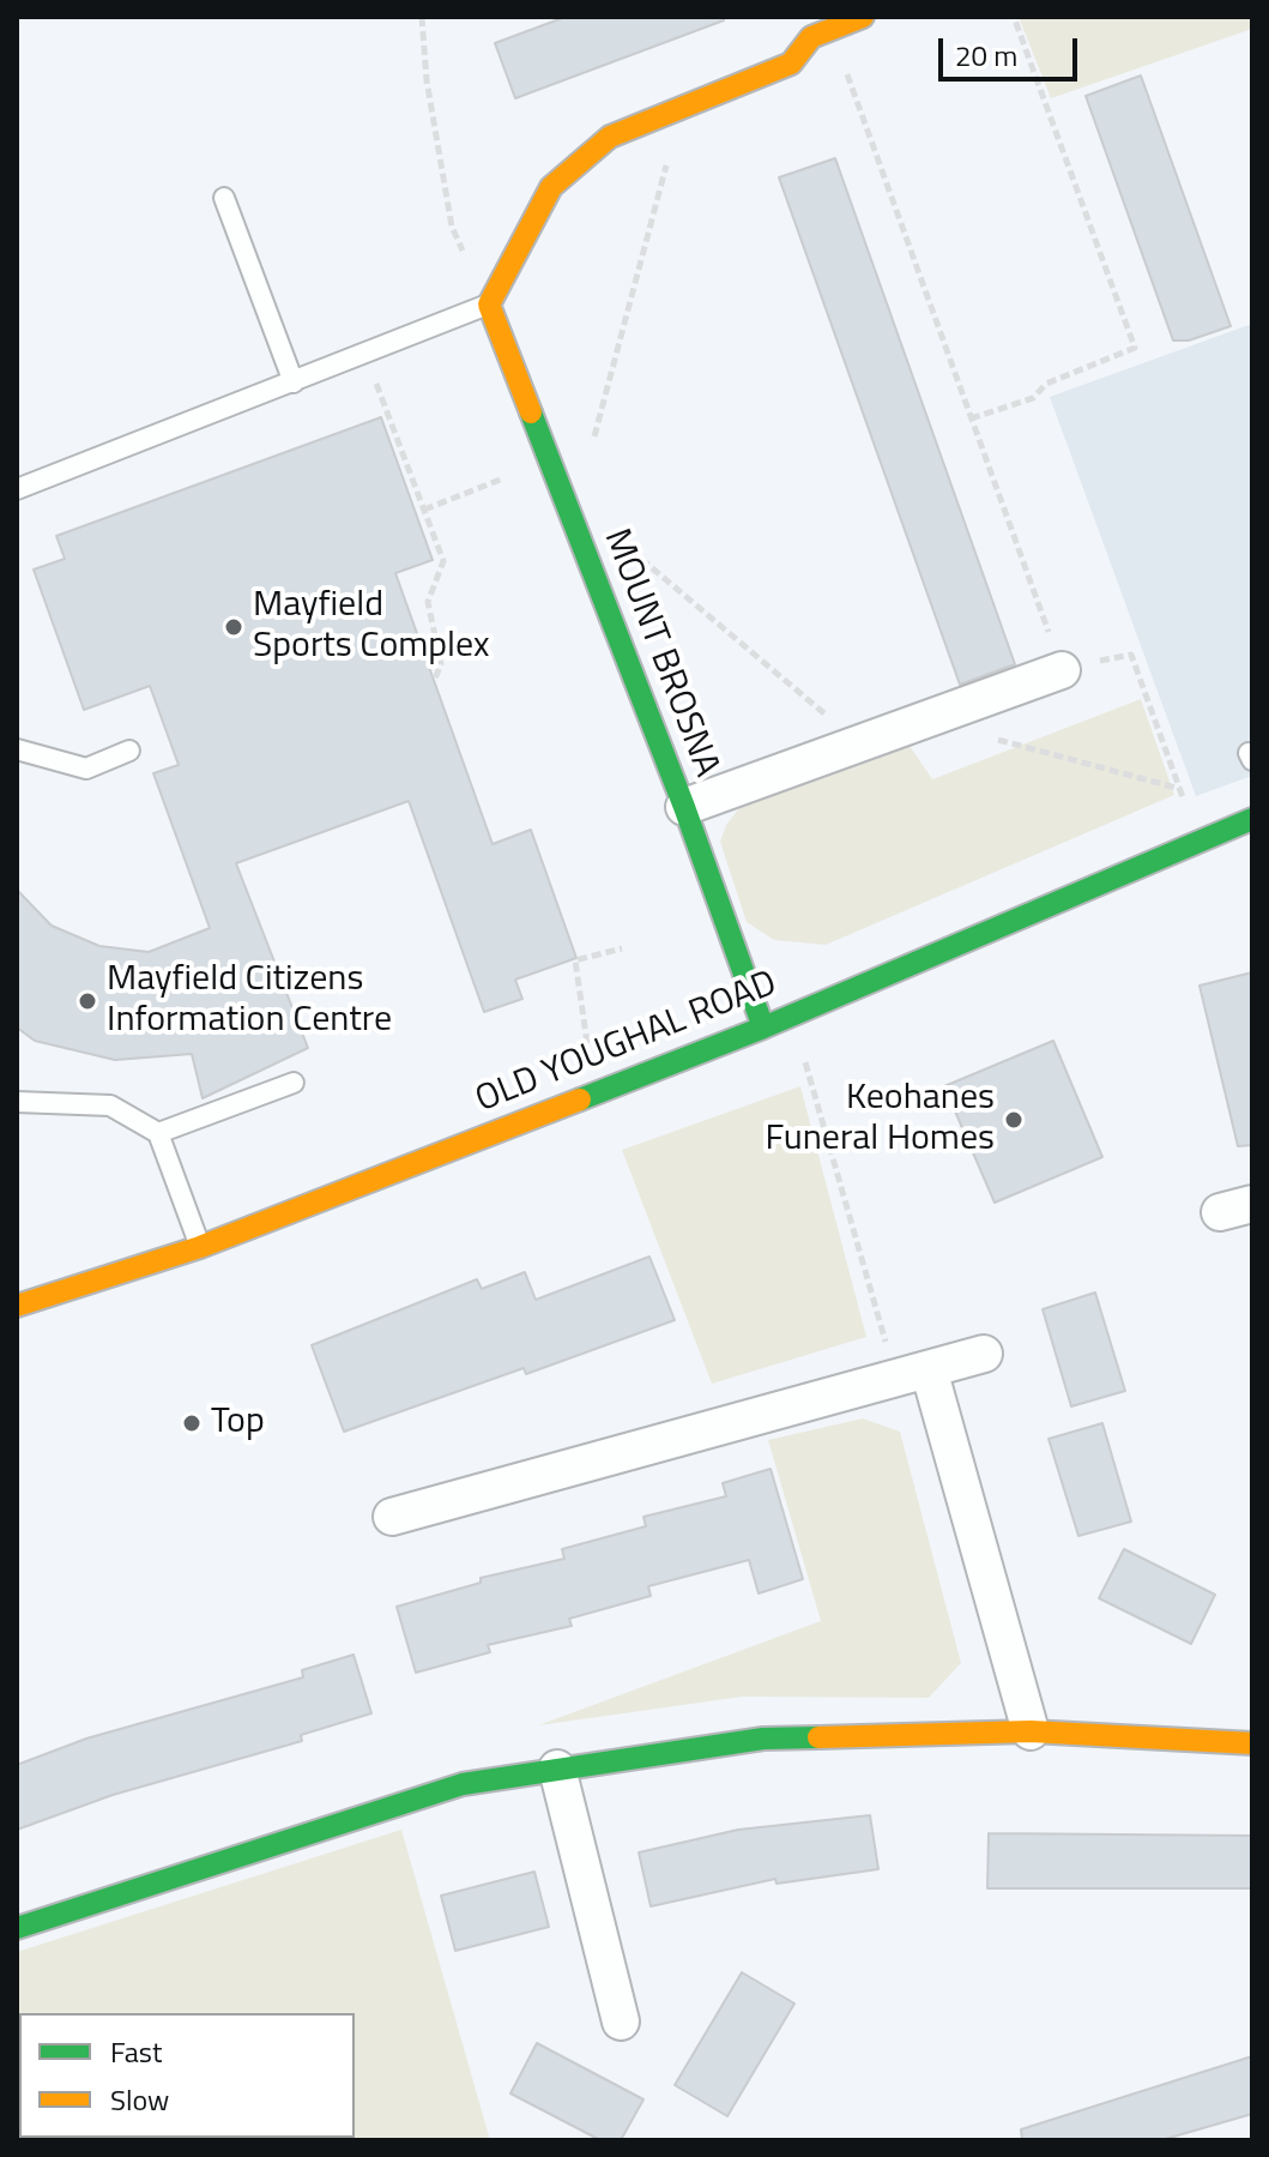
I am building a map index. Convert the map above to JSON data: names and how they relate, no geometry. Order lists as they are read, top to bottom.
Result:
{
  "streets": {
    "street": ["MOUNT BROSNA", "OLD YOUGHAL ROAD"]
  },
  "crossings": [
    ["MOUNT BROSNA", "OLD YOUGHAL ROAD"]
  ],
  "places": [
    "Mayfield Sports Complex",
    "Mayfield Citizens Information Centre",
    "Keohanes Funeral Homes",
    "Top"
  ],
  "legend": ["Fast", "Slow"],
  "scale_bar": "20 m"
}
